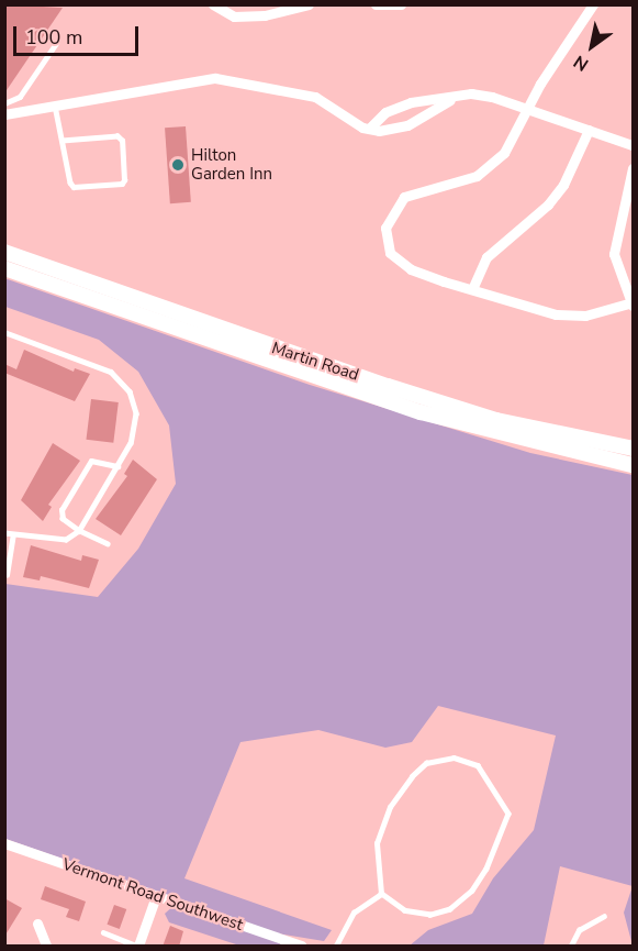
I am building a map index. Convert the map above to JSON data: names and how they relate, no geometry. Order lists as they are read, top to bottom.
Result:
{
  "streets": {
    "main road": ["Martin Road"],
    "street": ["Vermont Road Southwest"]
  },
  "places": ["Hilton Garden Inn"],
  "scale_bar": "100 m",
  "north": "bottom left"
}
